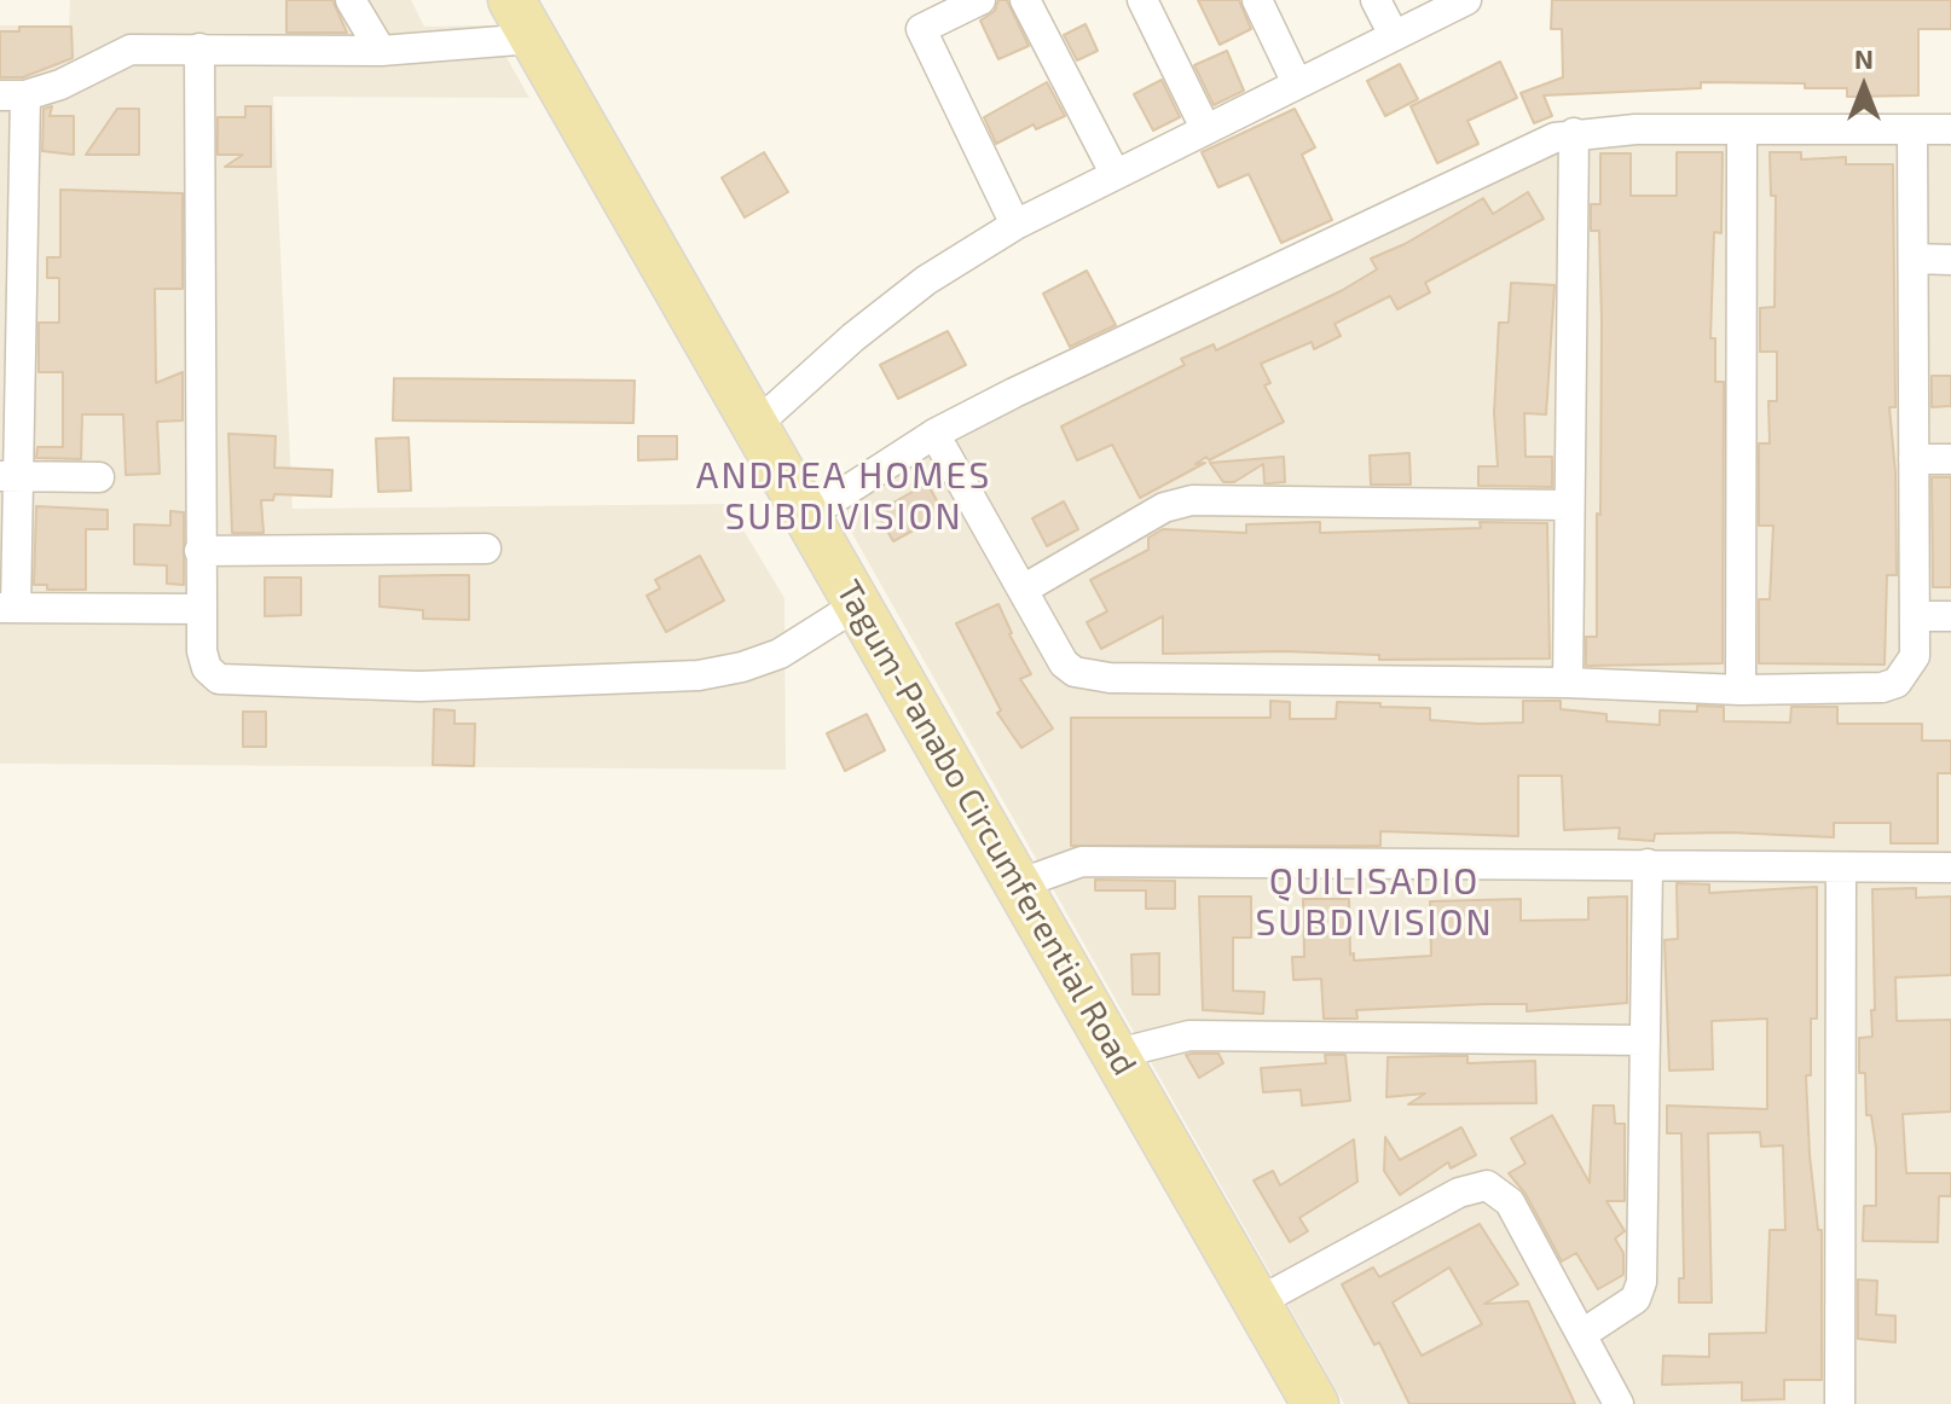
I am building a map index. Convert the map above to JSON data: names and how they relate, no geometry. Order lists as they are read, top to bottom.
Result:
{
  "streets": {
    "main road": ["Tagum-Panabo Circumferential Road"]
  },
  "districts": ["ANDREA HOMES SUBDIVISION", "QUILISADIO SUBDIVISION"],
  "north": "top"
}
